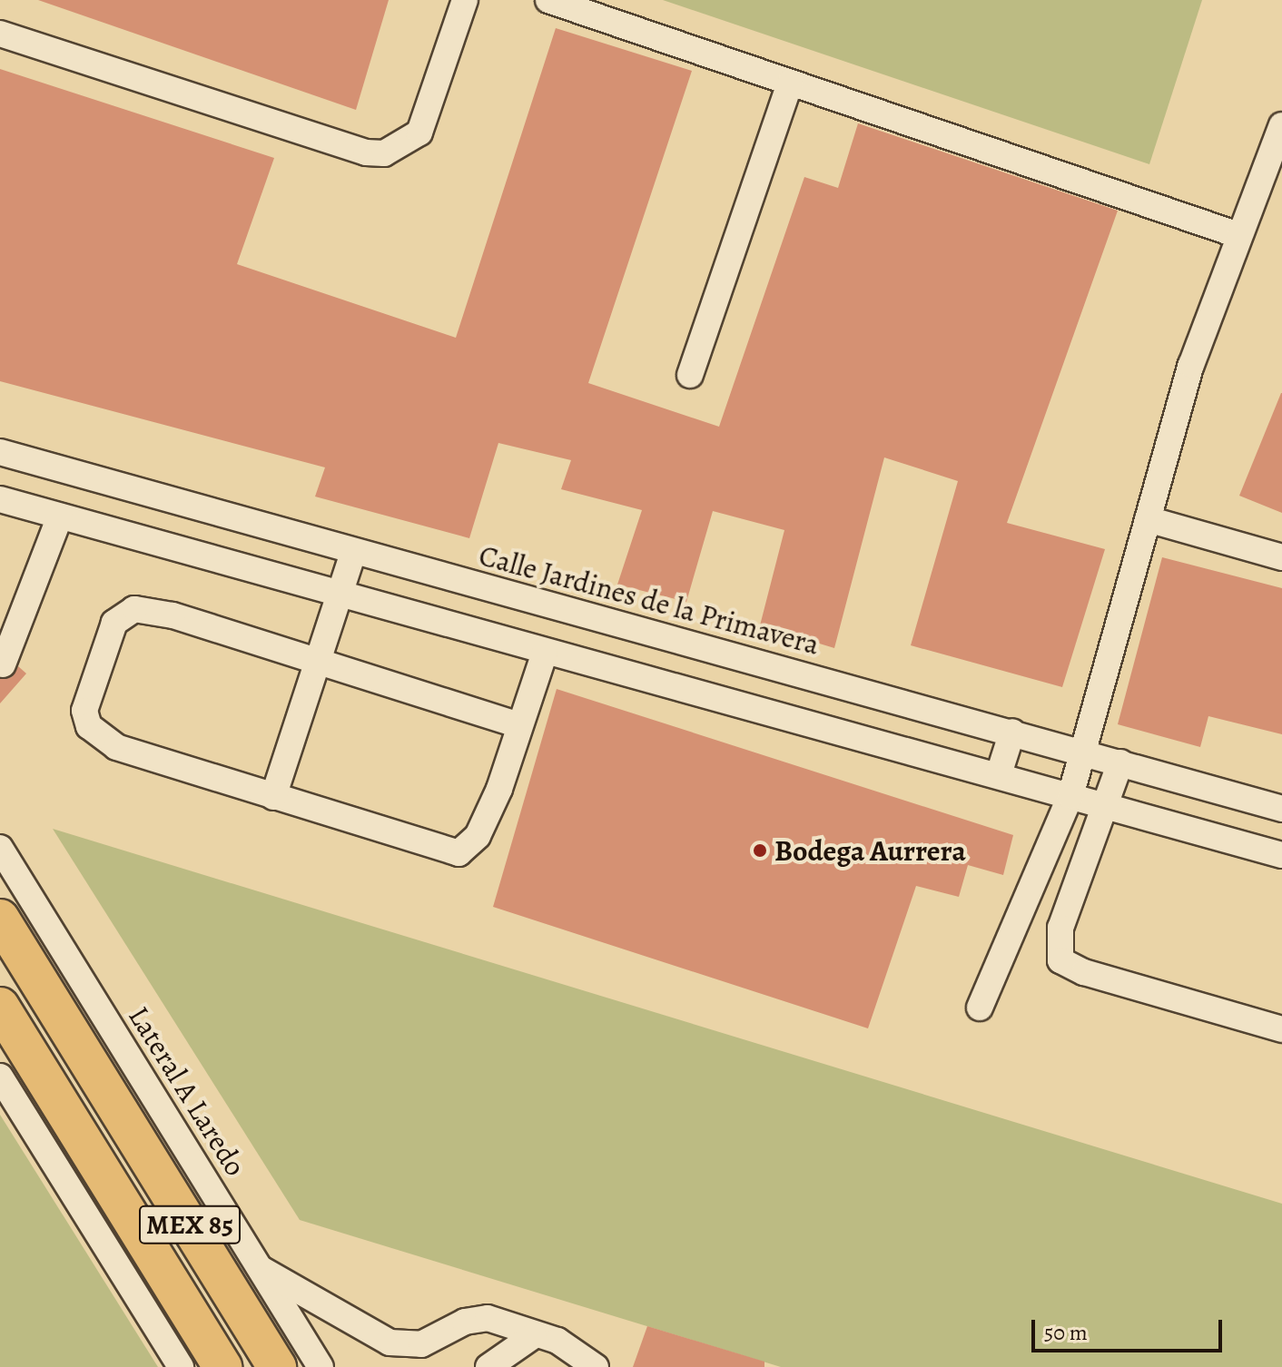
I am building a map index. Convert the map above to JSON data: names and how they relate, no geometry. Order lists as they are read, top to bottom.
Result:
{
  "streets": {
    "highway": ["MEX 85"],
    "street": ["Calle Jardines de la Primavera", "Lateral A Laredo"]
  },
  "places": ["Bodega Aurrera"],
  "scale_bar": "50 m"
}
